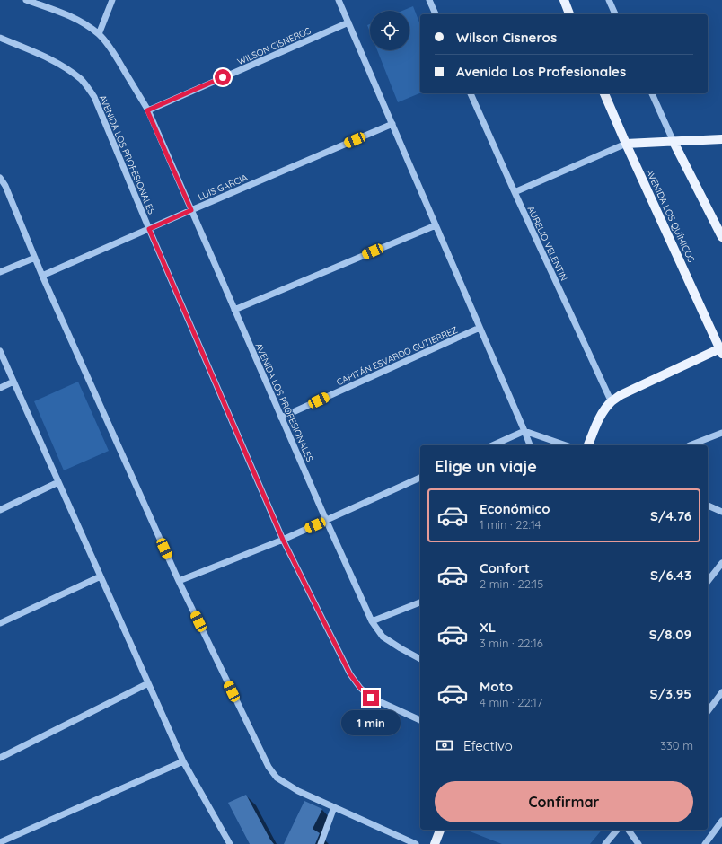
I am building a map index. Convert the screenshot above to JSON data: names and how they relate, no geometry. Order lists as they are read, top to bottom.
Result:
{
  "streets": {
    "main road": ["AVENIDA LOS QUÍMICOS"],
    "street": [
      "WILSON CISNEROS",
      "AVENIDA LOS PROFESIONALES",
      "LUIS GARCIA",
      "AURELIO VELENTIN",
      "CAPITÁN ESVARDO GUTIERREZ"
    ]
  },
  "crossings": [
    ["WILSON CISNEROS", "AVENIDA LOS PROFESIONALES"],
    ["AVENIDA LOS PROFESIONALES", "LUIS GARCIA"],
    ["AVENIDA LOS PROFESIONALES", "CAPITÁN ESVARDO GUTIERREZ"]
  ],
  "page": {
    "banner": ["Wilson Cisneros", "Avenida Los Profesionales"],
    "heading": "Elige un viaje",
    "list": [
      {
        "name": "Económico",
        "note": "1 min · 22:14",
        "value": "S/4.76"
      },
      {
        "name": "Confort",
        "note": "2 min · 22:15",
        "value": "S/6.43"
      },
      {
        "name": "XL",
        "note": "3 min · 22:16",
        "value": "S/8.09"
      },
      {
        "name": "Moto",
        "note": "4 min · 22:17",
        "value": "S/3.95"
      }
    ],
    "bubble": "1 min",
    "pay": ["Efectivo", "330 m"],
    "buttons": "Confirmar"
  }
}
